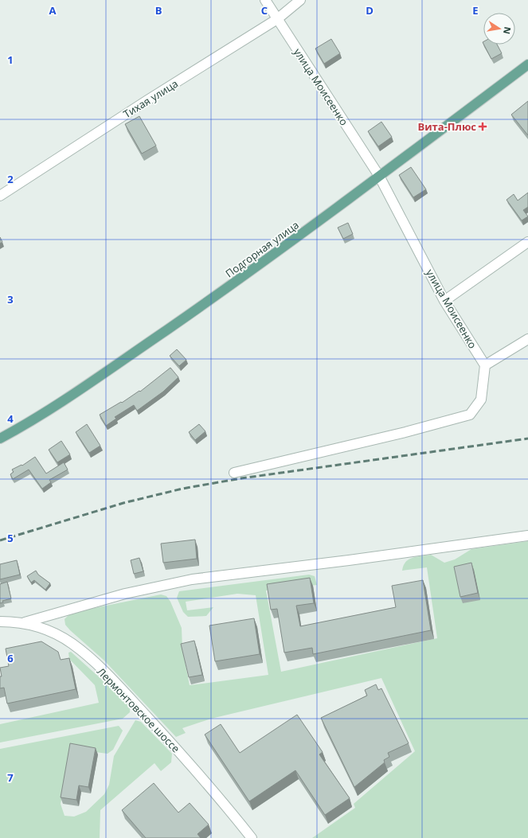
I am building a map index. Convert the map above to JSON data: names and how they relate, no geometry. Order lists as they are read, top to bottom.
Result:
{
  "streets": {
    "main road": ["Подгорная улица"],
    "street": ["улица Моисеенко", "Тихая улица", "Лермонтовское шоссе"]
  },
  "crossings": [
    ["улица Моисеенко", "Тихая улица"],
    ["улица Моисеенко", "Подгорная улица"]
  ],
  "places": {
    "health": ["Вита-Плюс"]
  },
  "north": "right",
  "grid": {
    "columns": [
      "A",
      "B",
      "C",
      "D",
      "E"
    ],
    "rows": [
      "1",
      "2",
      "3",
      "4",
      "5",
      "6",
      "7"
    ]
  }
}
